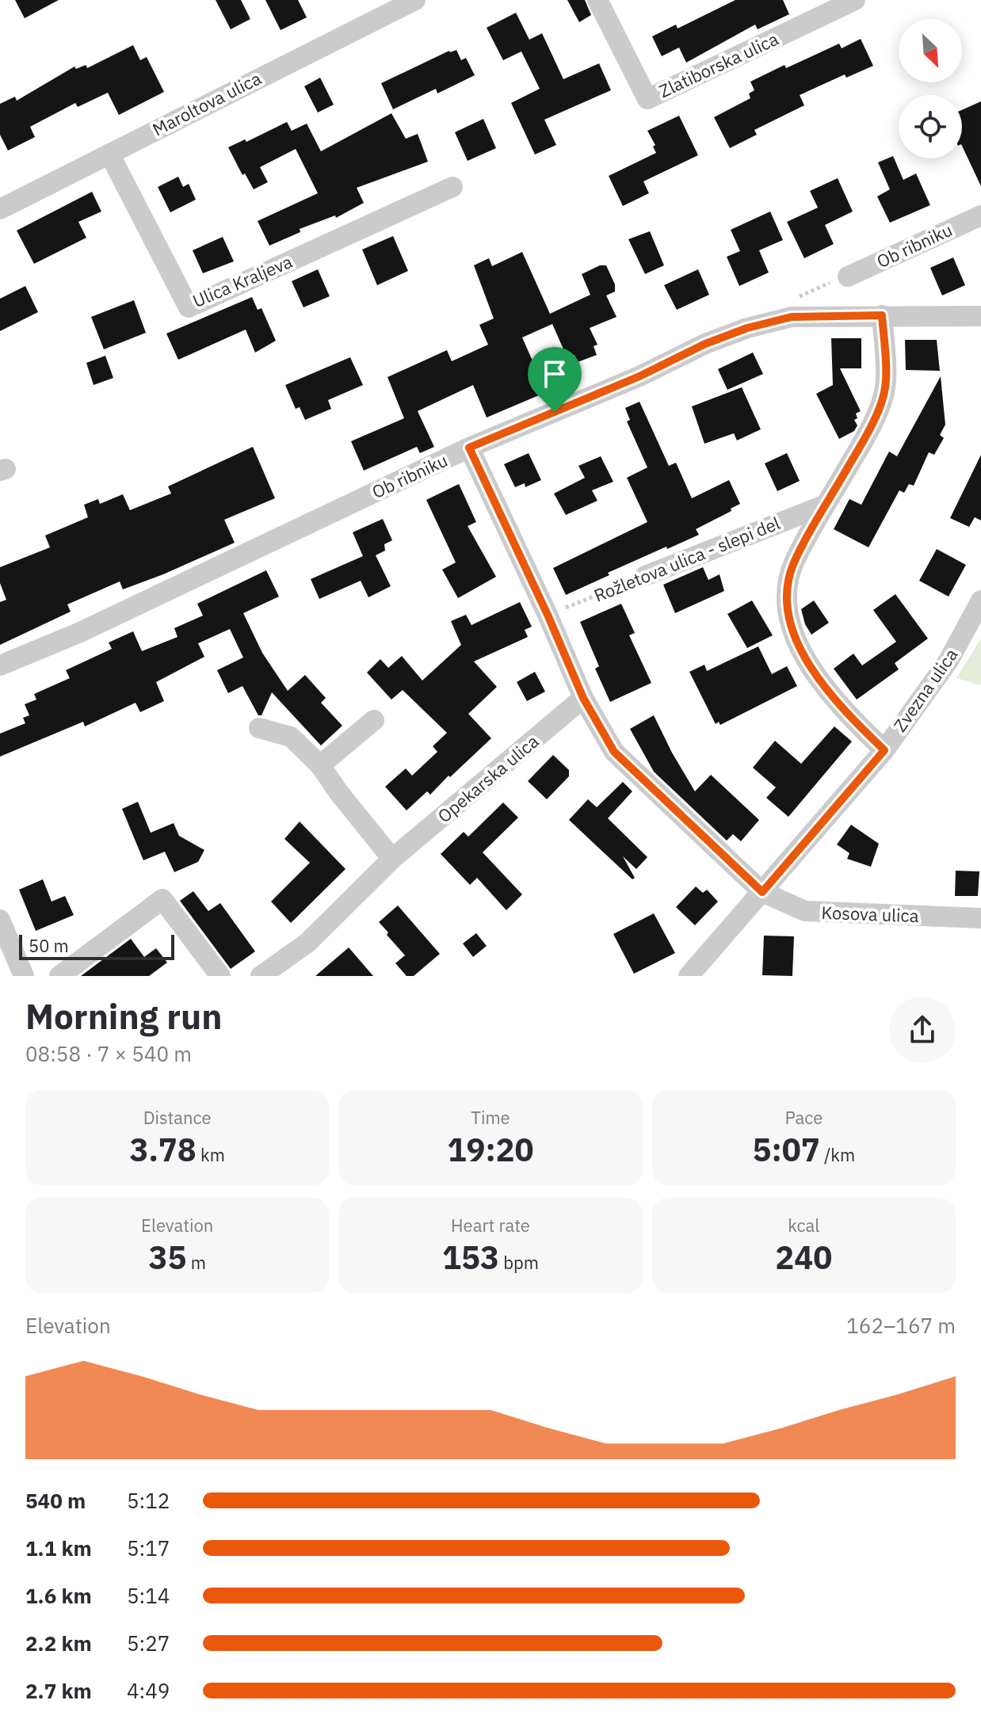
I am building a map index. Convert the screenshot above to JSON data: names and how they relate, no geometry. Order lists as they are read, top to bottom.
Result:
{
  "streets": {
    "street": [
      "Zlatiborska ulica",
      "Maroltova ulica",
      "Ob ribniku",
      "Ulica Kraljeva",
      "Rožletova ulica - slepi del",
      "Zvezna ulica",
      "Opekarska ulica",
      "Kosova ulica"
    ]
  },
  "crossings": [
    ["Maroltova ulica", "Ulica Kraljeva"],
    ["Ob ribniku", "Kosova ulica"],
    ["Rožletova ulica - slepi del", "Kosova ulica"],
    ["Zvezna ulica", "Kosova ulica"],
    ["Opekarska ulica", "Kosova ulica"]
  ],
  "scale_bar": "50 m",
  "north": "bottom right",
  "page": {
    "scale": "50 m",
    "heading": ["Morning run", "08:58 · 7 × 540 m"],
    "stats": [
      ["Distance", "3.78 km"],
      ["Time", "19:20"],
      ["Pace", "5:07 /km"],
      ["Elevation", "35 m"],
      ["Heart rate", "153 bpm"],
      ["kcal", "240"]
    ],
    "chart": ["Elevation", "162–167 m"],
    "list": [
      {
        "name": "540 m",
        "note": "5:12"
      },
      {
        "name": "1.1 km",
        "note": "5:17"
      },
      {
        "name": "1.6 km",
        "note": "5:14"
      },
      {
        "name": "2.2 km",
        "note": "5:27"
      },
      {
        "name": "2.7 km",
        "note": "4:49"
      }
    ]
  }
}
